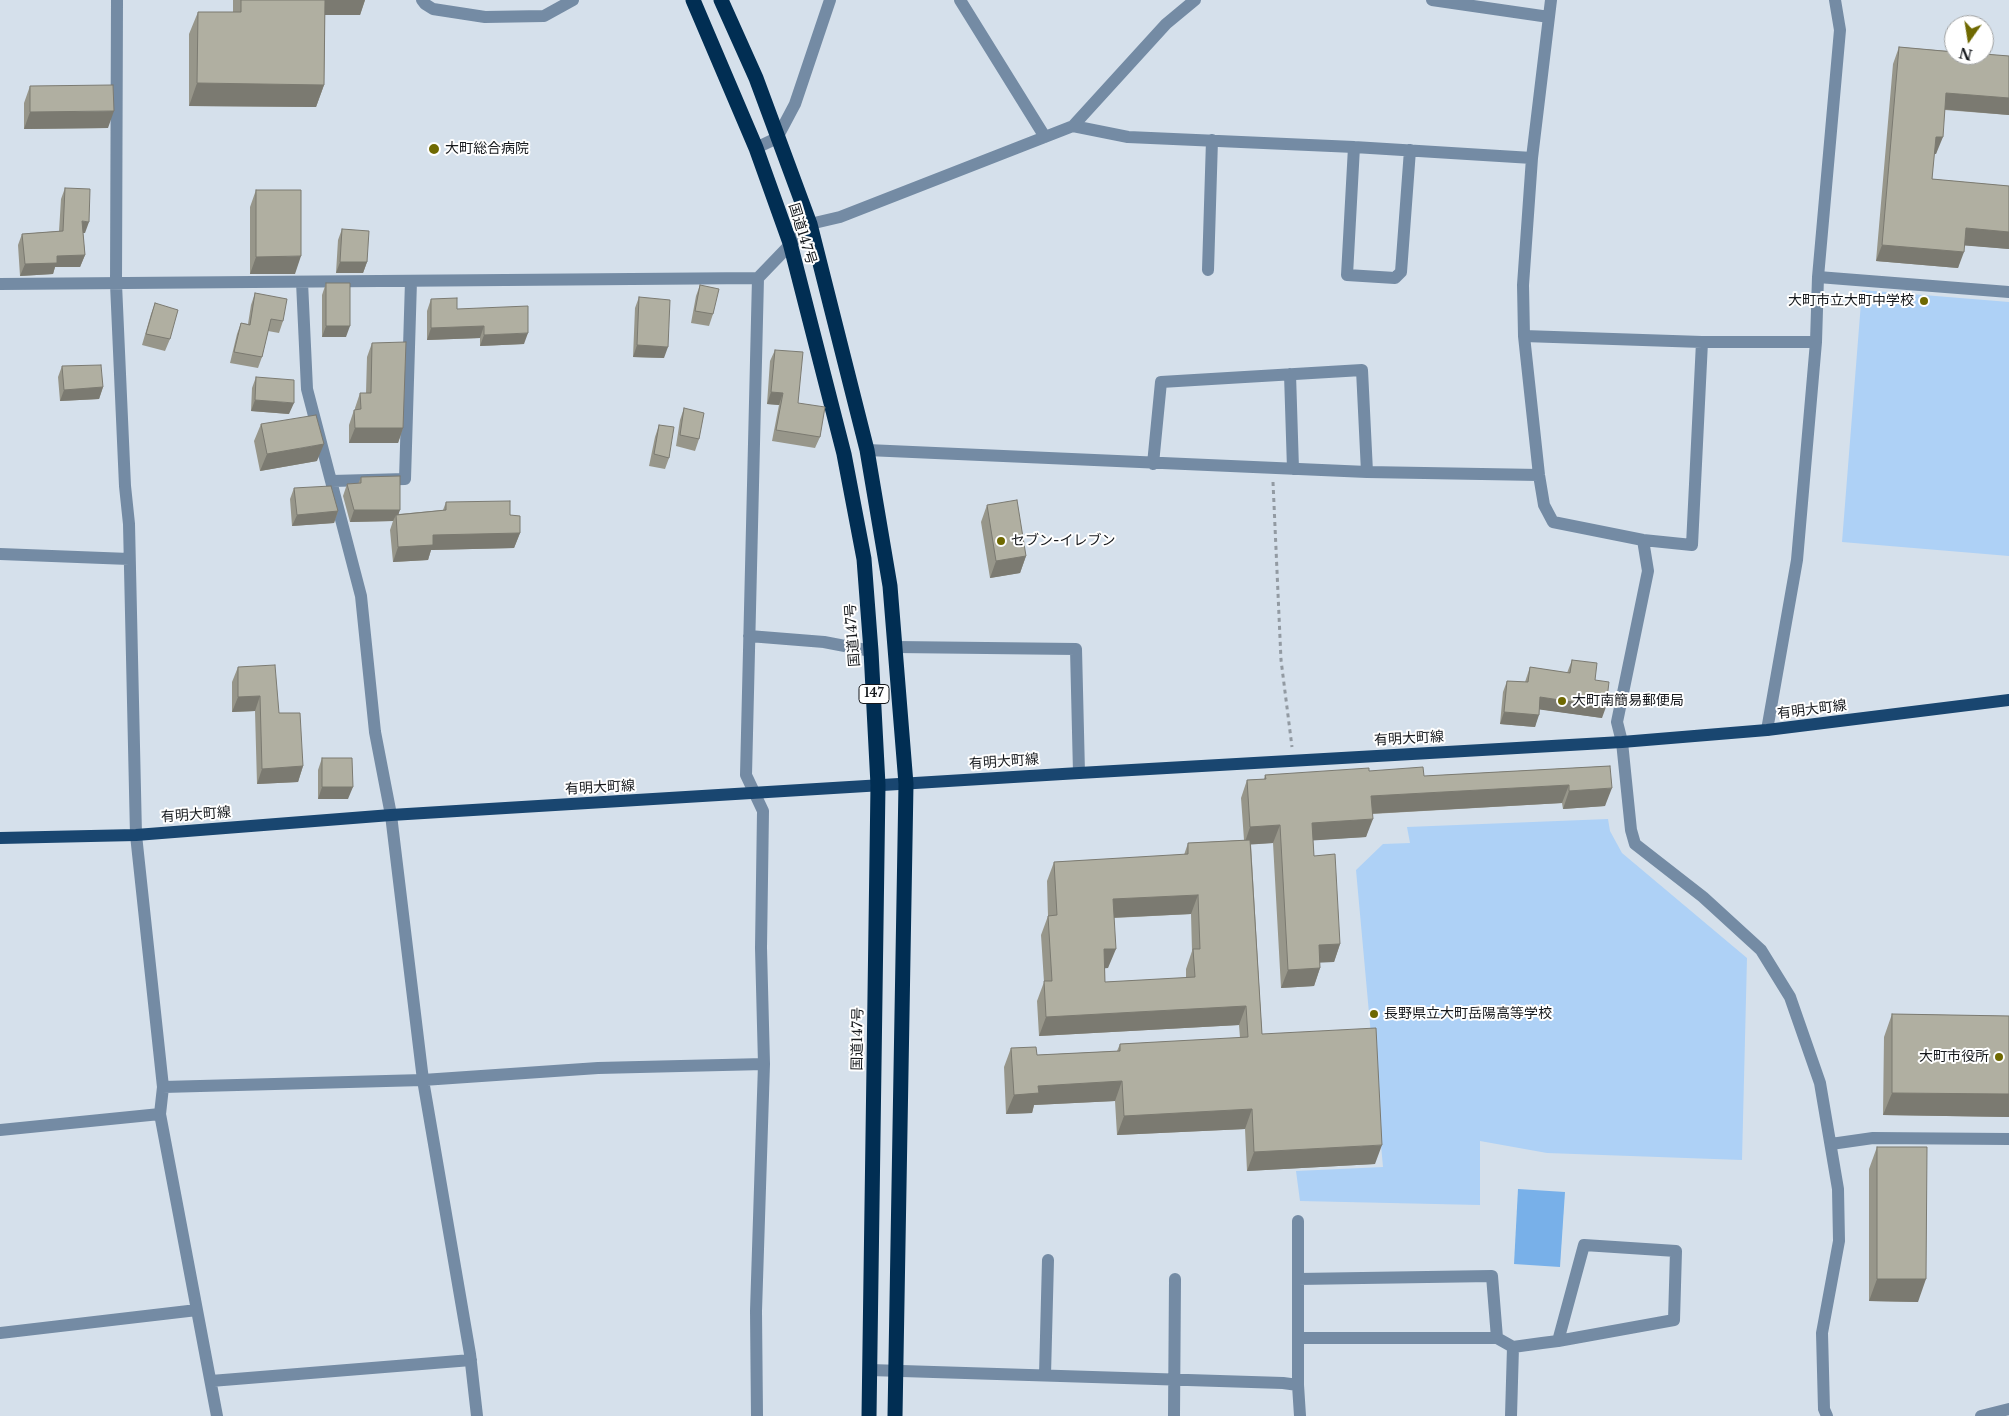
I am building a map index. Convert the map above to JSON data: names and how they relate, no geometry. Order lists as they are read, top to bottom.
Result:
{
  "streets": {
    "highway": ["国道147号", "147"],
    "main road": ["有明大町線"]
  },
  "crossings": [
    ["国道147号", "有明大町線"]
  ],
  "places": [
    "大町総合病院",
    "大町市立大町中学校",
    "セブン-イレブン",
    "大町南簡易郵便局",
    "長野県立大町岳陽高等学校",
    "大町市役所"
  ],
  "north": "bottom"
}
